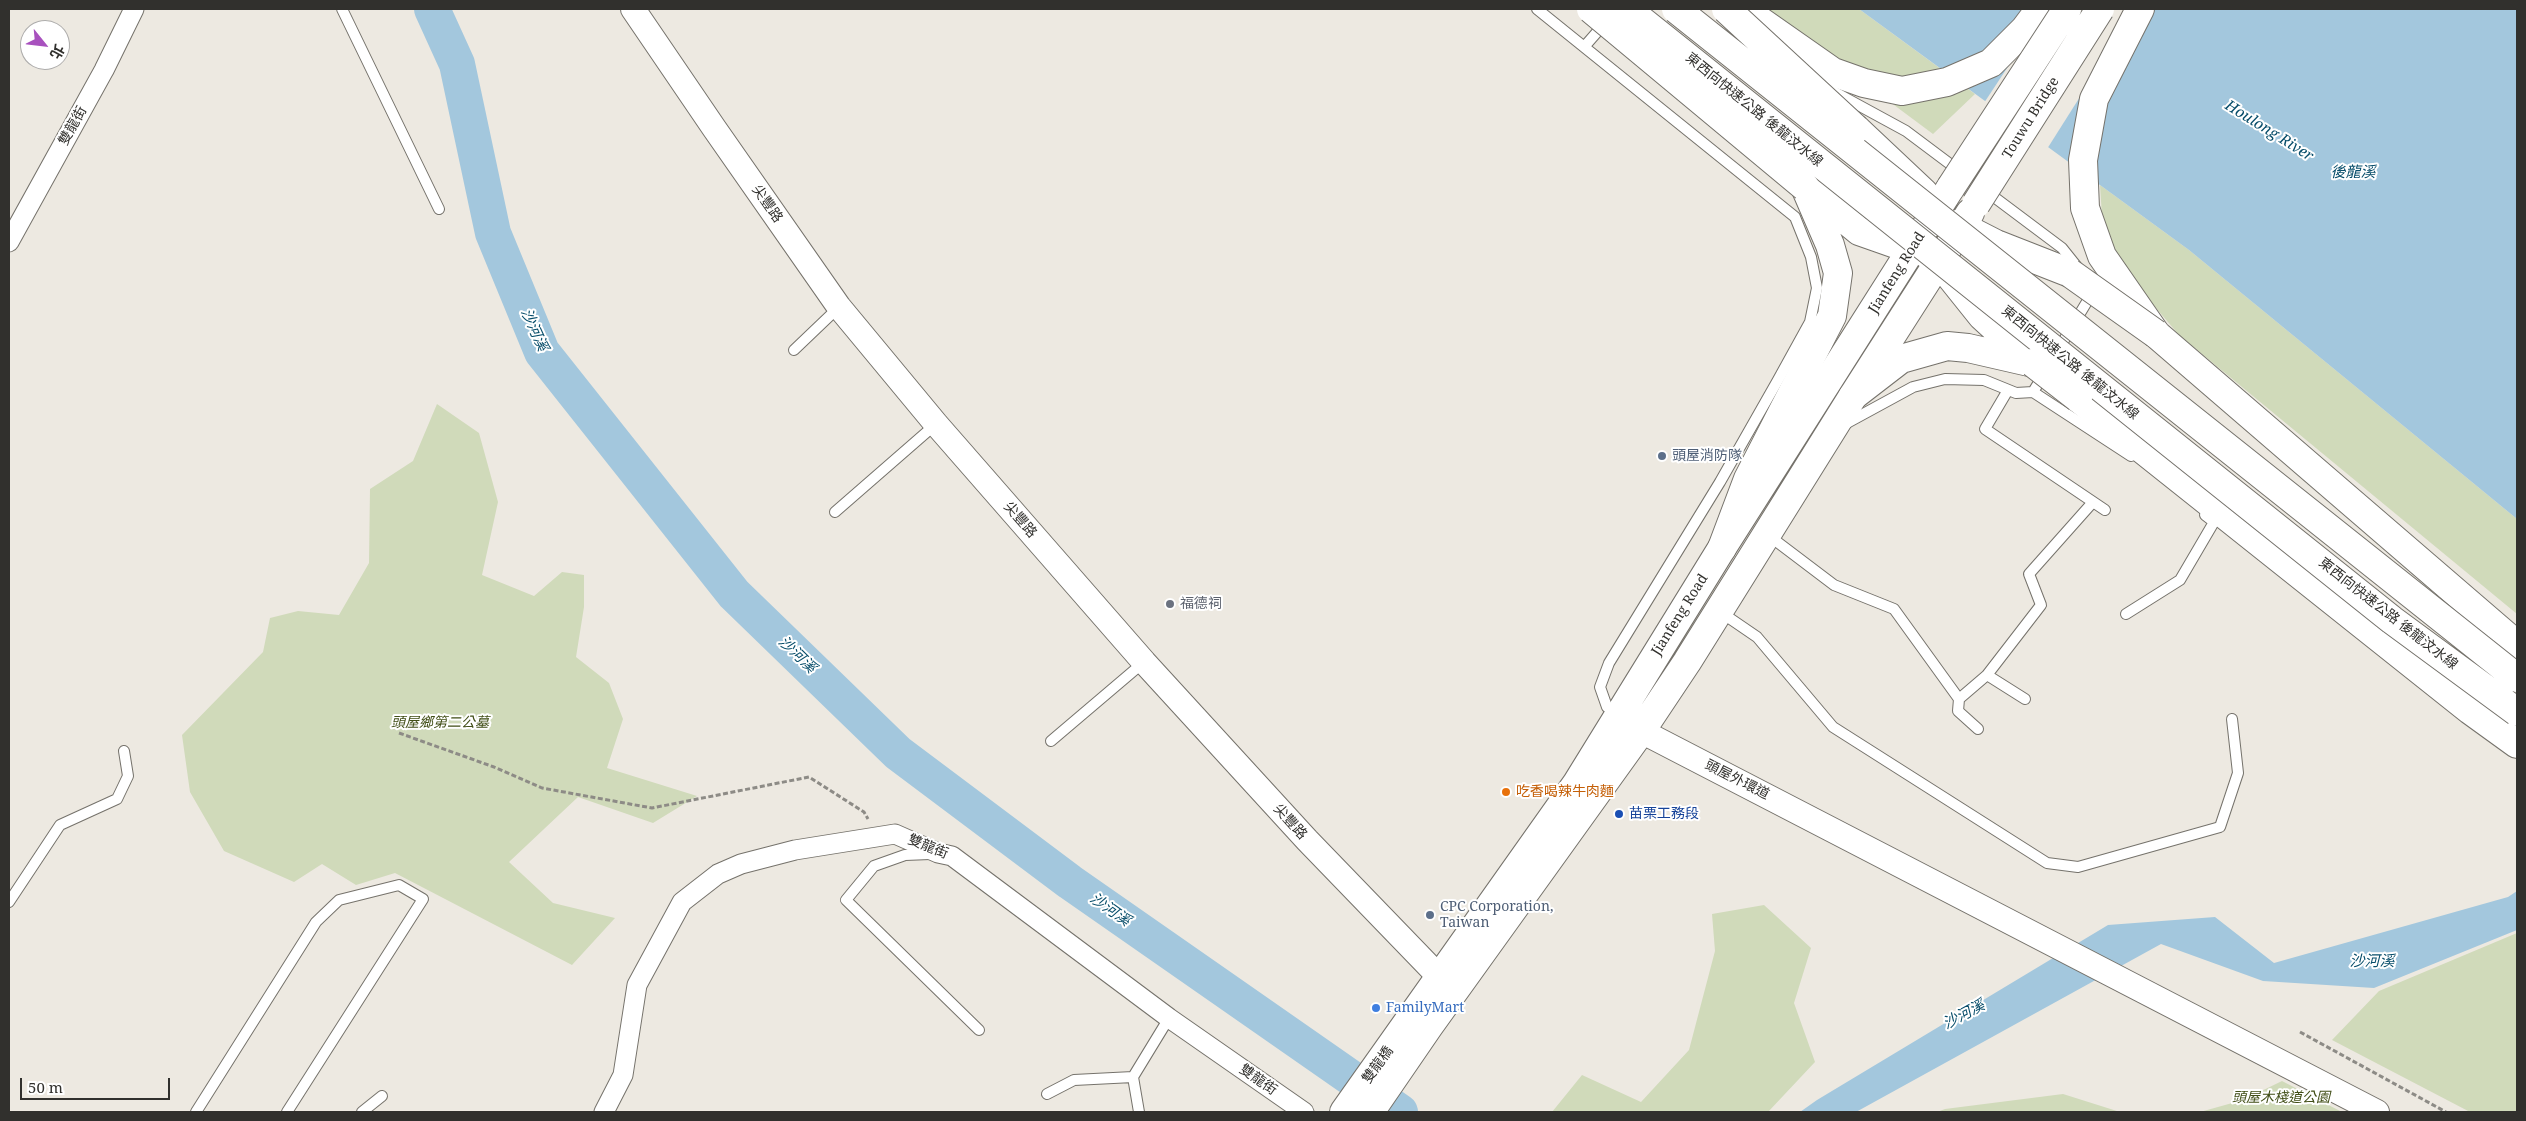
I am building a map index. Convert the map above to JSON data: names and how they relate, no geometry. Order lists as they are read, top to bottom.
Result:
{
  "streets": {
    "main road": [
      "東西向快速公路 後龍汶水線",
      "Touwu Bridge",
      "Jianfeng Road",
      "雙龍橋"
    ],
    "street": ["雙龍街", "尖豐路", "頭屋外環道"]
  },
  "crossings": [
    ["Touwu Bridge", "Jianfeng Road"],
    ["尖豐路", "Jianfeng Road"],
    ["Jianfeng Road", "頭屋外環道"],
    ["Jianfeng Road", "雙龍橋"]
  ],
  "water": ["Houlong River", "後龍溪", "沙河溪"],
  "parks": ["頭屋鄉第二公墓", "頭屋木棧道公園"],
  "places": [
    "頭屋消防隊",
    "福德祠",
    "吃香喝辣牛肉麵",
    "苗栗工務段",
    "CPC Corporation, Taiwan",
    "FamilyMart"
  ],
  "scale_bar": "50 m",
  "north": "bottom right"
}
